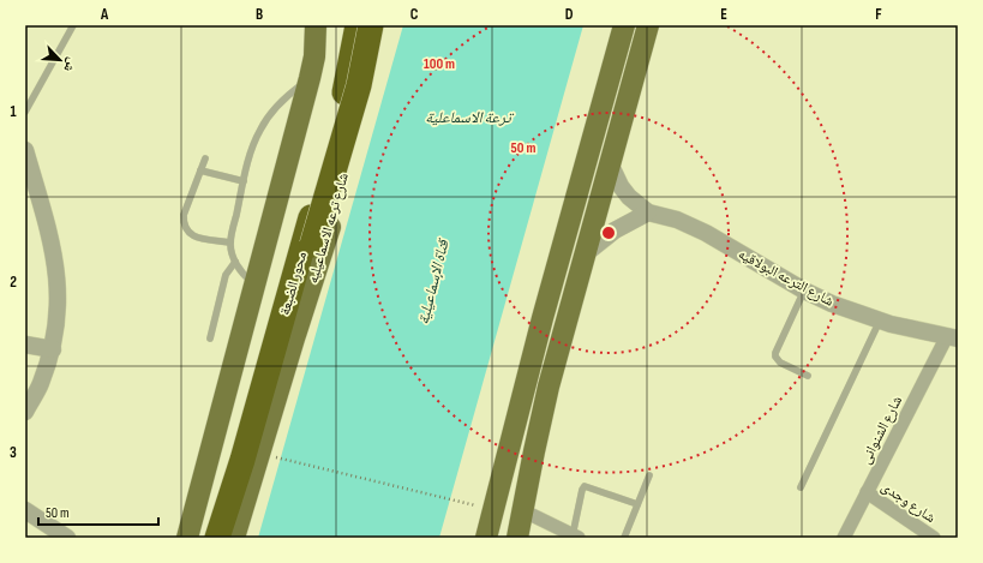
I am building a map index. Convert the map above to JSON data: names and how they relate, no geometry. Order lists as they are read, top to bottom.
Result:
{
  "streets": {
    "highway": ["محور الضبعة"],
    "main road": ["شارع ترعه الاسماعيليه"],
    "street": ["شارع الترعه البولاقيه", "شارع الشنوانى", "شارع وجدى"]
  },
  "crossings": [
    ["شارع الترعه البولاقيه", "شارع الشنوانى"],
    ["شارع الشنوانى", "شارع وجدى"]
  ],
  "water": ["ترعة الاسماعلية", "قناة الإسماعيلية"],
  "scale_bar": "50 m",
  "north": "bottom right",
  "grid": {
    "columns": [
      "A",
      "B",
      "C",
      "D",
      "E",
      "F"
    ],
    "rows": ["1", "2", "3"]
  },
  "rings": ["100 m", "50 m"]
}
